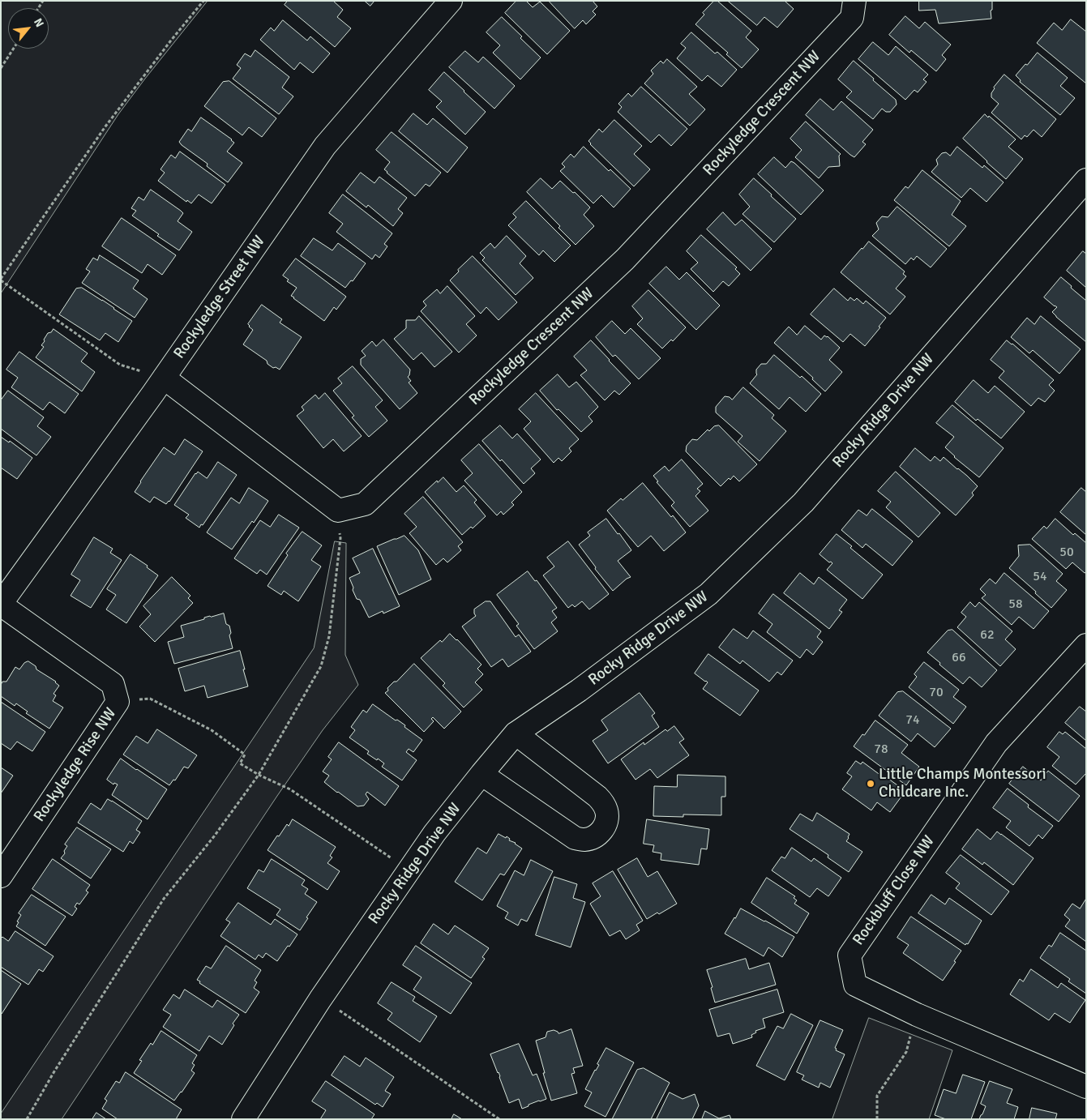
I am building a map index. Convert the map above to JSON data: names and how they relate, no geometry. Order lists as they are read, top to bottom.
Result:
{
  "streets": {
    "street": [
      "Rockyledge Crescent NW",
      "Rockyledge Street NW",
      "Rocky Ridge Drive NW",
      "Rockyledge Rise NW",
      "Rockbluff Close NW"
    ]
  },
  "crossings": [
    ["Rockyledge Street NW", "Rockyledge Rise NW"]
  ],
  "places": ["Little Champs Montessori Childcare Inc."],
  "house_numbers": [
    "50",
    "54",
    "58",
    "62",
    "66",
    "70",
    "74",
    "78"
  ],
  "north": "top right"
}
